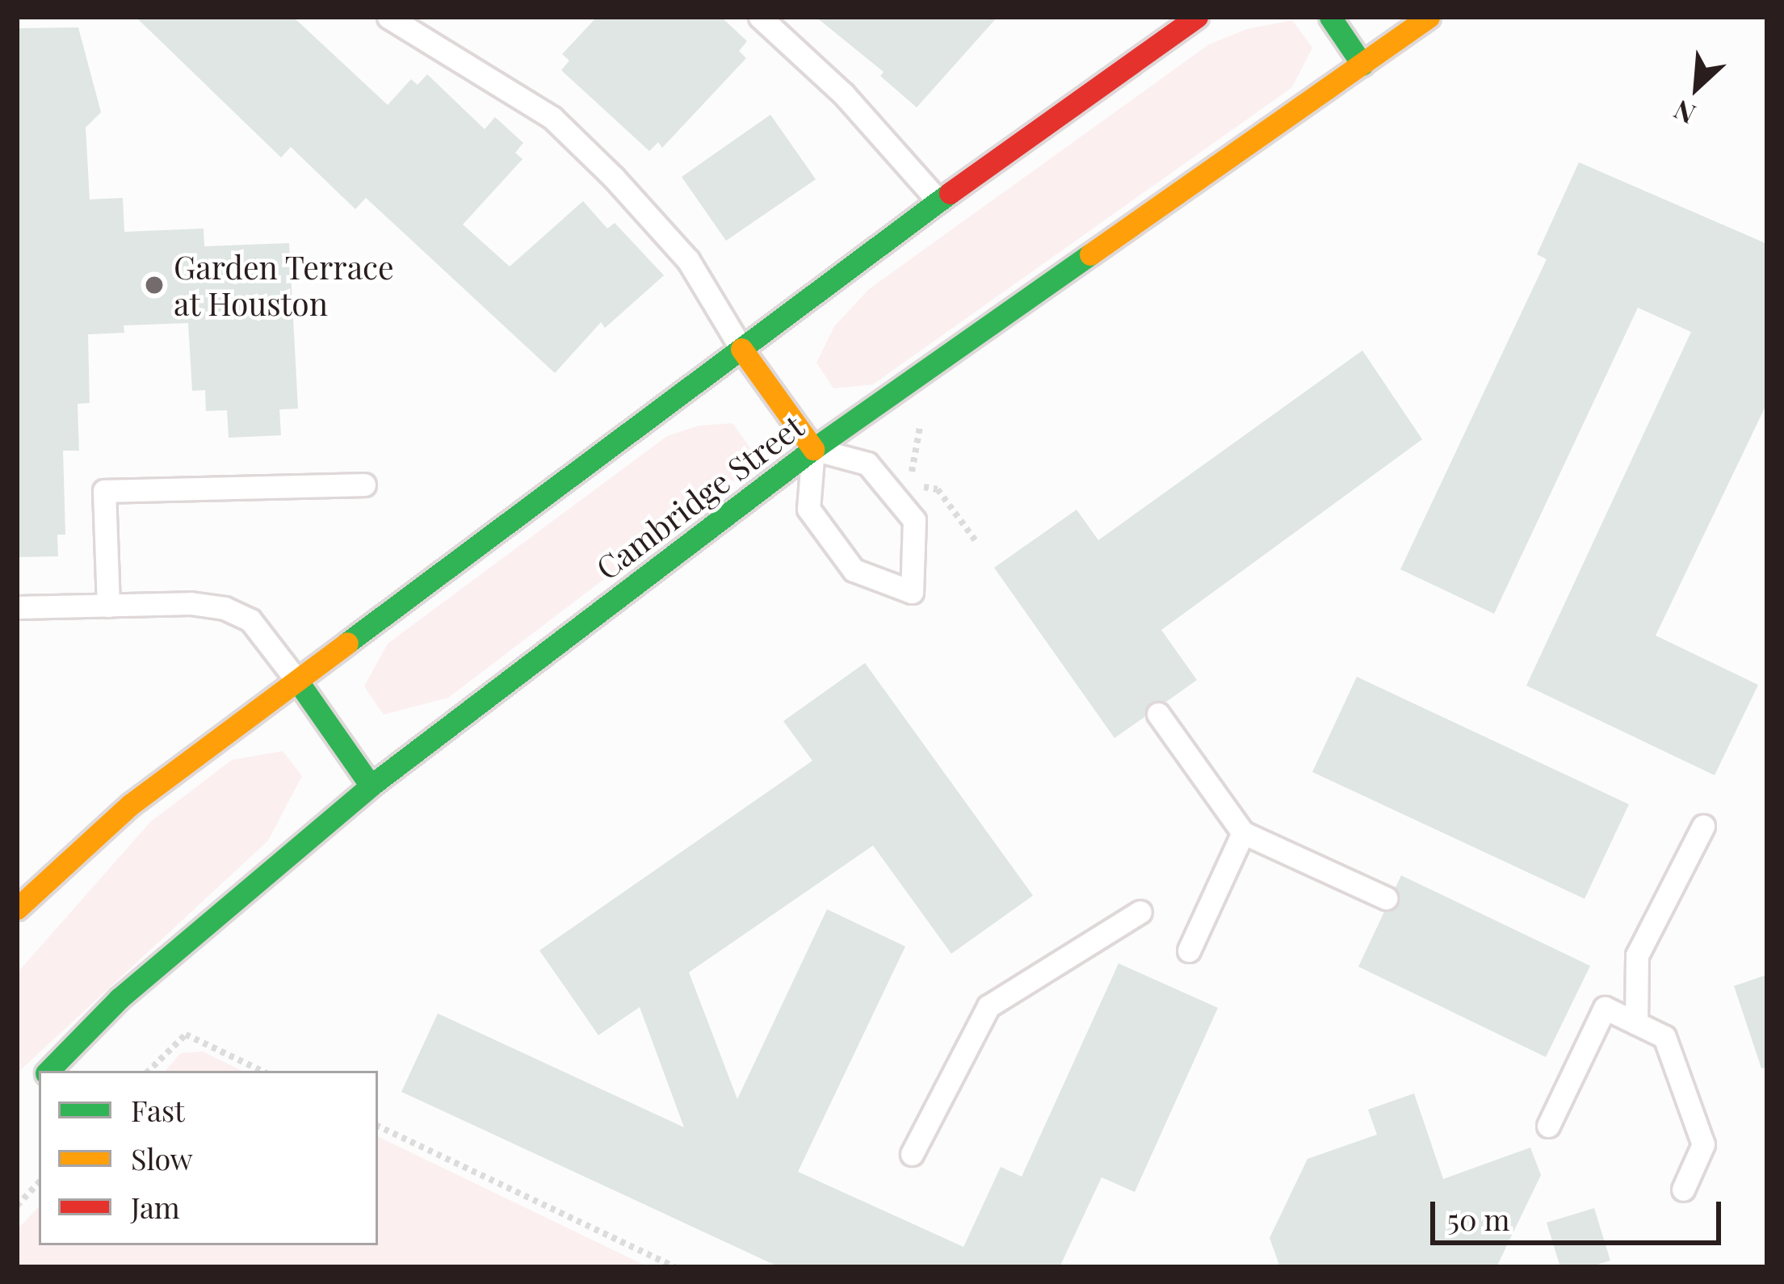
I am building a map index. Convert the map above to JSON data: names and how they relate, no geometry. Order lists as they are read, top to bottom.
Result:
{
  "streets": {
    "street": ["Cambridge Street"]
  },
  "places": ["Garden Terrace at Houston"],
  "legend": ["Fast", "Slow", "Jam"],
  "scale_bar": "50 m",
  "north": "bottom left"
}
